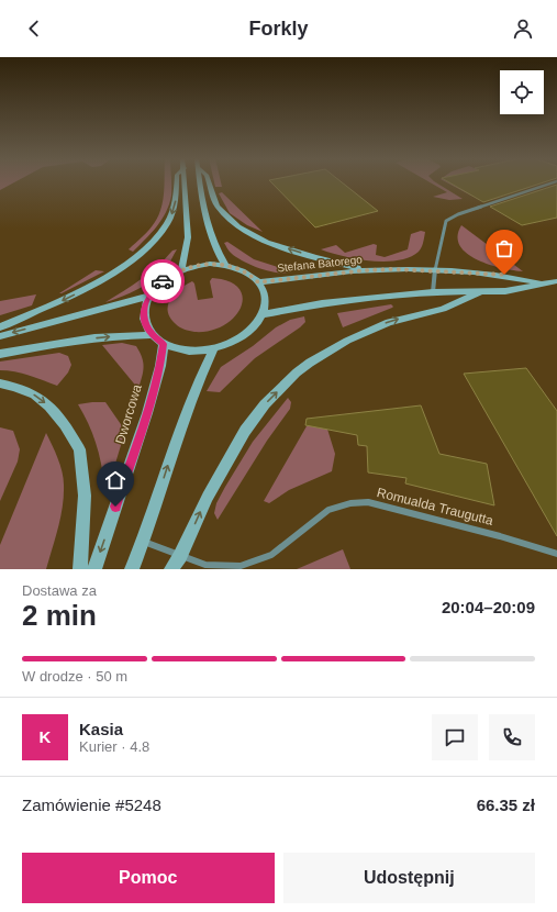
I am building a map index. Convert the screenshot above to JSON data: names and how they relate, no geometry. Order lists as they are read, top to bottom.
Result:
{
  "streets": {
    "street": ["Stefana Batorego", "Dworcowa", "Romualda Traugutta"]
  },
  "crossings": [
    ["Stefana Batorego", "Dworcowa"]
  ],
  "page": {
    "header": "Forkly",
    "heading": ["2 min", "Dostawa za", "20:04–20:09"],
    "panel": [
      "Kasia",
      "Kurier · 4.8",
      "Zamówienie #5248",
      "66.35 zł"
    ],
    "bar": "W drodze · 50 m",
    "round": "K",
    "buttons": ["Pomoc", "Udostępnij"]
  }
}
